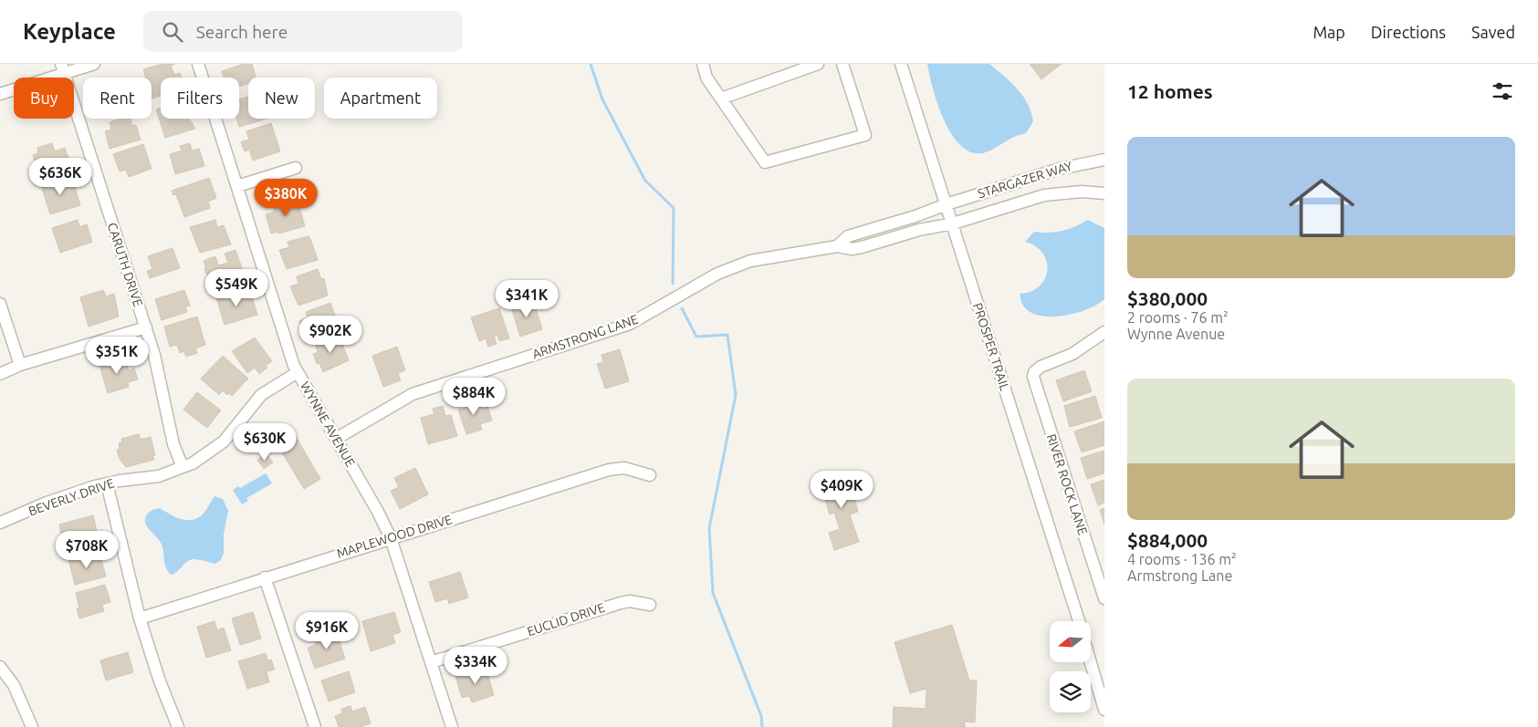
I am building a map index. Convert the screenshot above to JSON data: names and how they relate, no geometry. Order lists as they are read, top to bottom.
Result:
{
  "streets": {
    "street": [
      "STARGAZER WAY",
      "CARUTH DRIVE",
      "ARMSTRONG LANE",
      "PROSPER TRAIL",
      "WYNNE AVENUE",
      "RIVER ROCK LANE",
      "BEVERLY DRIVE",
      "MAPLEWOOD DRIVE",
      "EUCLID DRIVE"
    ]
  },
  "crossings": [
    ["STARGAZER WAY", "ARMSTRONG LANE"],
    ["STARGAZER WAY", "PROSPER TRAIL"],
    ["CARUTH DRIVE", "BEVERLY DRIVE"],
    ["ARMSTRONG LANE", "PROSPER TRAIL"],
    ["ARMSTRONG LANE", "WYNNE AVENUE"],
    ["WYNNE AVENUE", "BEVERLY DRIVE"],
    ["WYNNE AVENUE", "MAPLEWOOD DRIVE"],
    ["WYNNE AVENUE", "EUCLID DRIVE"]
  ],
  "north": "left",
  "page": {
    "header": "Keyplace",
    "search": "Search here",
    "nav": ["Map", "Directions", "Saved"],
    "heading": "12 homes",
    "chip": [
      "Buy",
      "Rent",
      "Filters",
      "New",
      "Apartment"
    ],
    "list": [
      {
        "name": "$380,000",
        "note": "2 rooms · 76 m² · Wynne Avenue"
      },
      {
        "name": "$884,000",
        "note": "4 rooms · 136 m² · Armstrong Lane"
      }
    ],
    "price": [
      "$636K",
      "$380K",
      "$549K",
      "$341K",
      "$902K",
      "$351K",
      "$884K",
      "$630K",
      "$409K",
      "$708K",
      "$916K",
      "$334K"
    ]
  }
}
